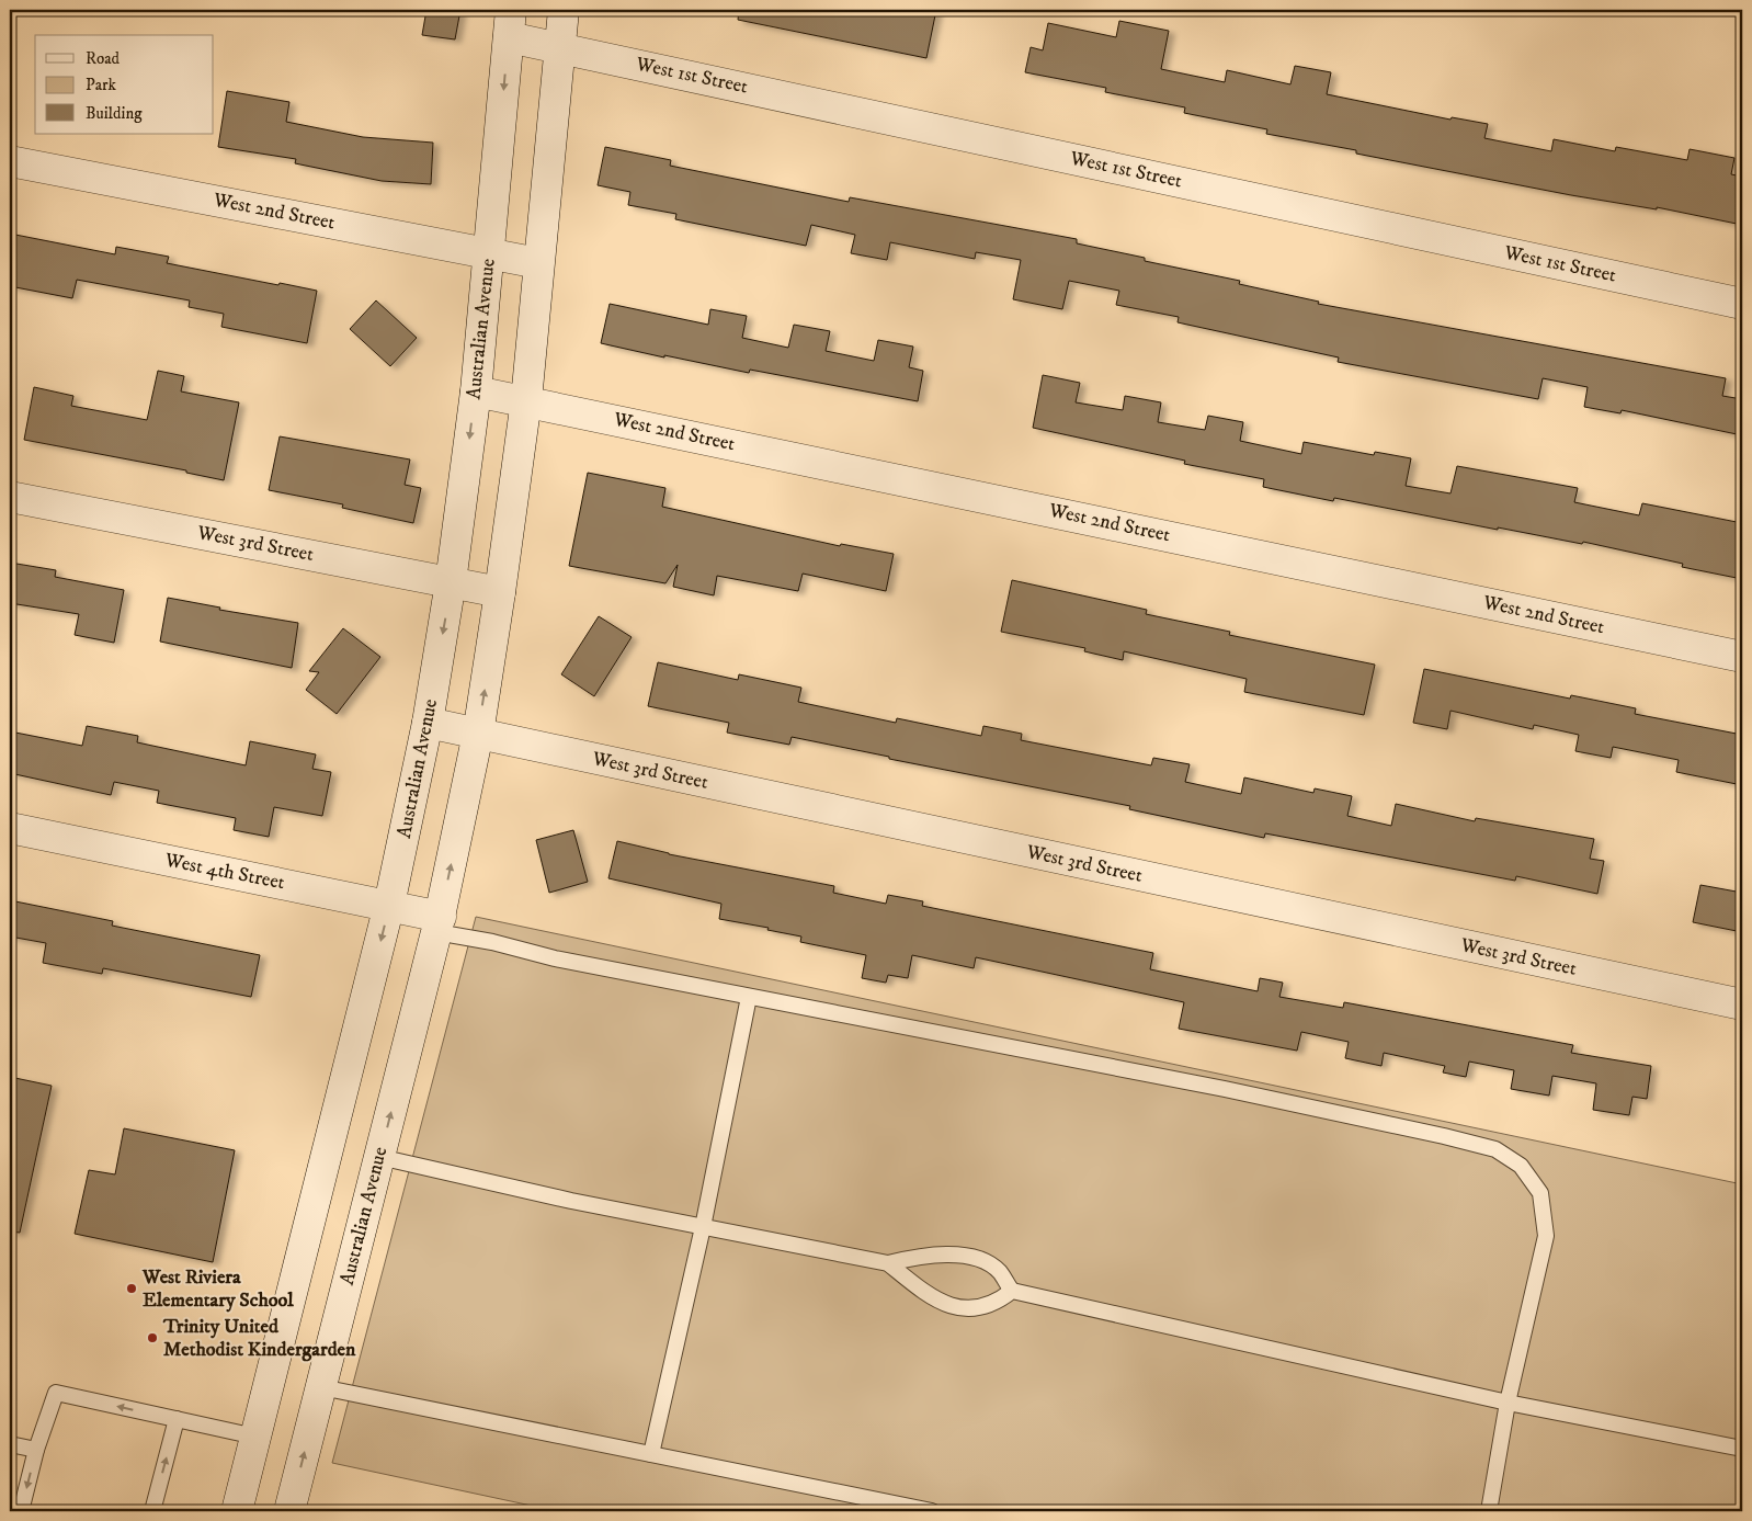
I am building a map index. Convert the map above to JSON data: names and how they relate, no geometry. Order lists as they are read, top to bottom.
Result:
{
  "streets": {
    "street": [
      "West 1st Street",
      "West 2nd Street",
      "Australian Avenue",
      "West 3rd Street",
      "West 4th Street"
    ]
  },
  "crossings": [
    ["West 1st Street", "Australian Avenue"],
    ["West 2nd Street", "Australian Avenue"],
    ["Australian Avenue", "West 3rd Street"],
    ["Australian Avenue", "West 4th Street"]
  ],
  "places": ["West Riviera Elementary School", "Trinity United Methodist Kindergarden"],
  "legend": ["Road", "Park", "Building"]
}
